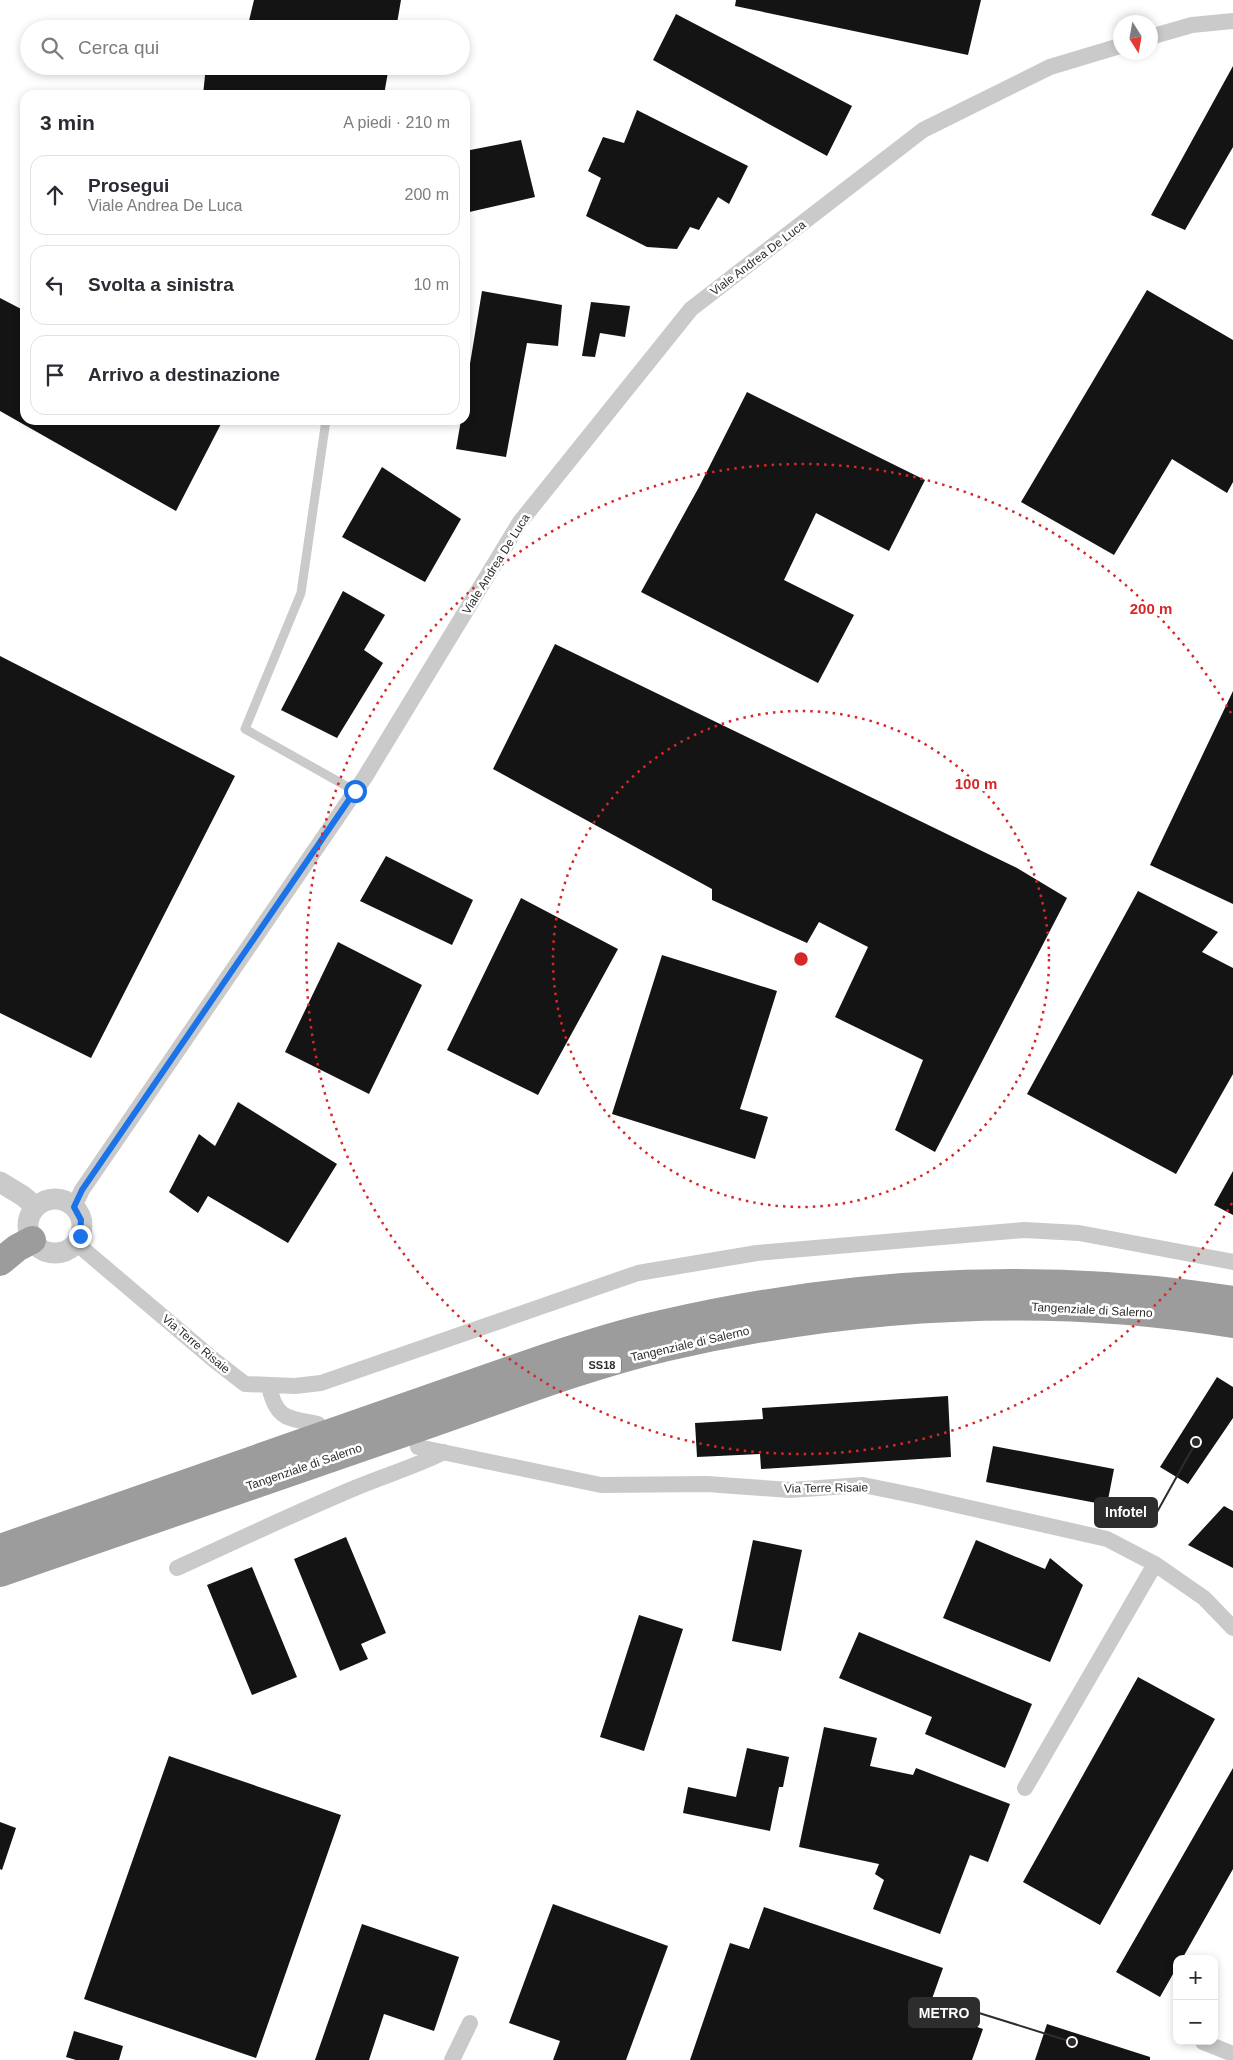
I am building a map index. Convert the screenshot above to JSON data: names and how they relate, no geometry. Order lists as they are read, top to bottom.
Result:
{
  "streets": {
    "highway": ["Tangenziale di Salerno", "SS18"],
    "street": ["Viale Andrea De Luca", "Via Terre Risaie"]
  },
  "crossings": [
    ["Viale Andrea De Luca", "Via Terre Risaie"]
  ],
  "places": ["Infotel", "METRO"],
  "north": "bottom",
  "page": {
    "search": "Cerca qui",
    "heading": ["3 min", "A piedi · 210 m"],
    "list": [
      ["Prosegui", "Viale Andrea De Luca", "200 m"],
      ["Svolta a sinistra", "10 m"],
      "Arrivo a destinazione"
    ],
    "map_buttons": ["+", "−"]
  },
  "rings": ["200 m", "100 m"]
}
